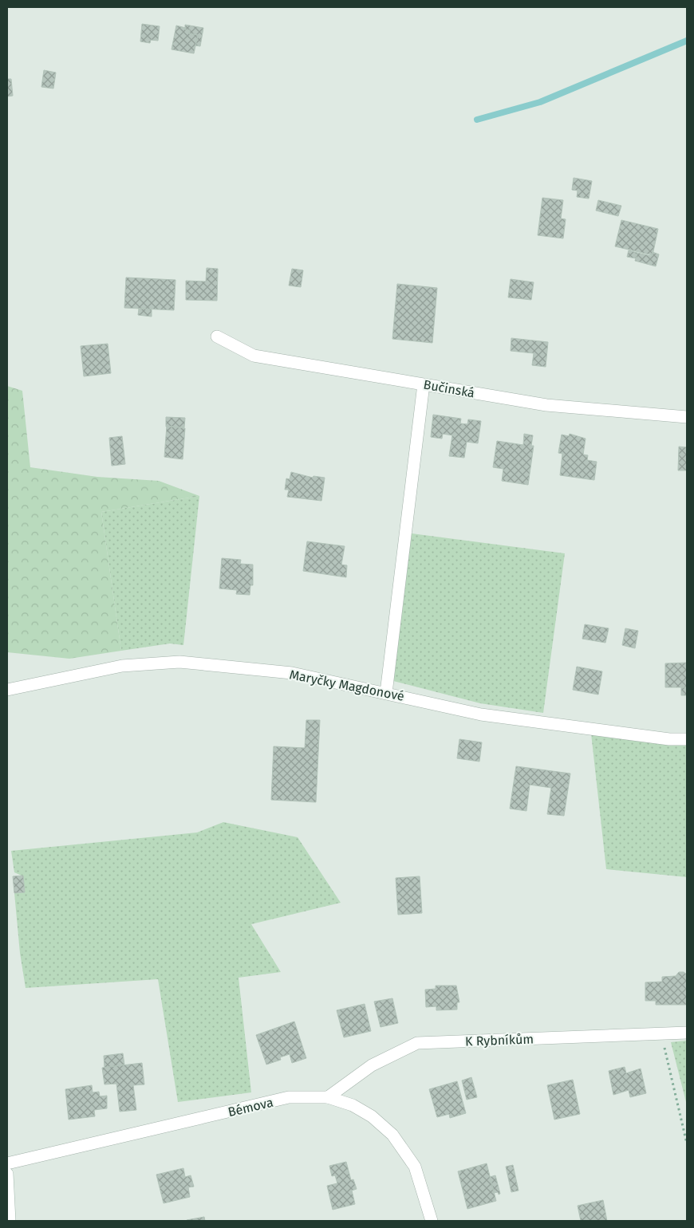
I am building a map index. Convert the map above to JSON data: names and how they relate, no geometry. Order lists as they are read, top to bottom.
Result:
{
  "streets": {
    "street": [
      "Bučinská",
      "Maryčky Magdonové",
      "K Rybníkům",
      "Bémova"
    ]
  },
  "crossings": [
    ["K Rybníkům", "Bémova"]
  ]
}
